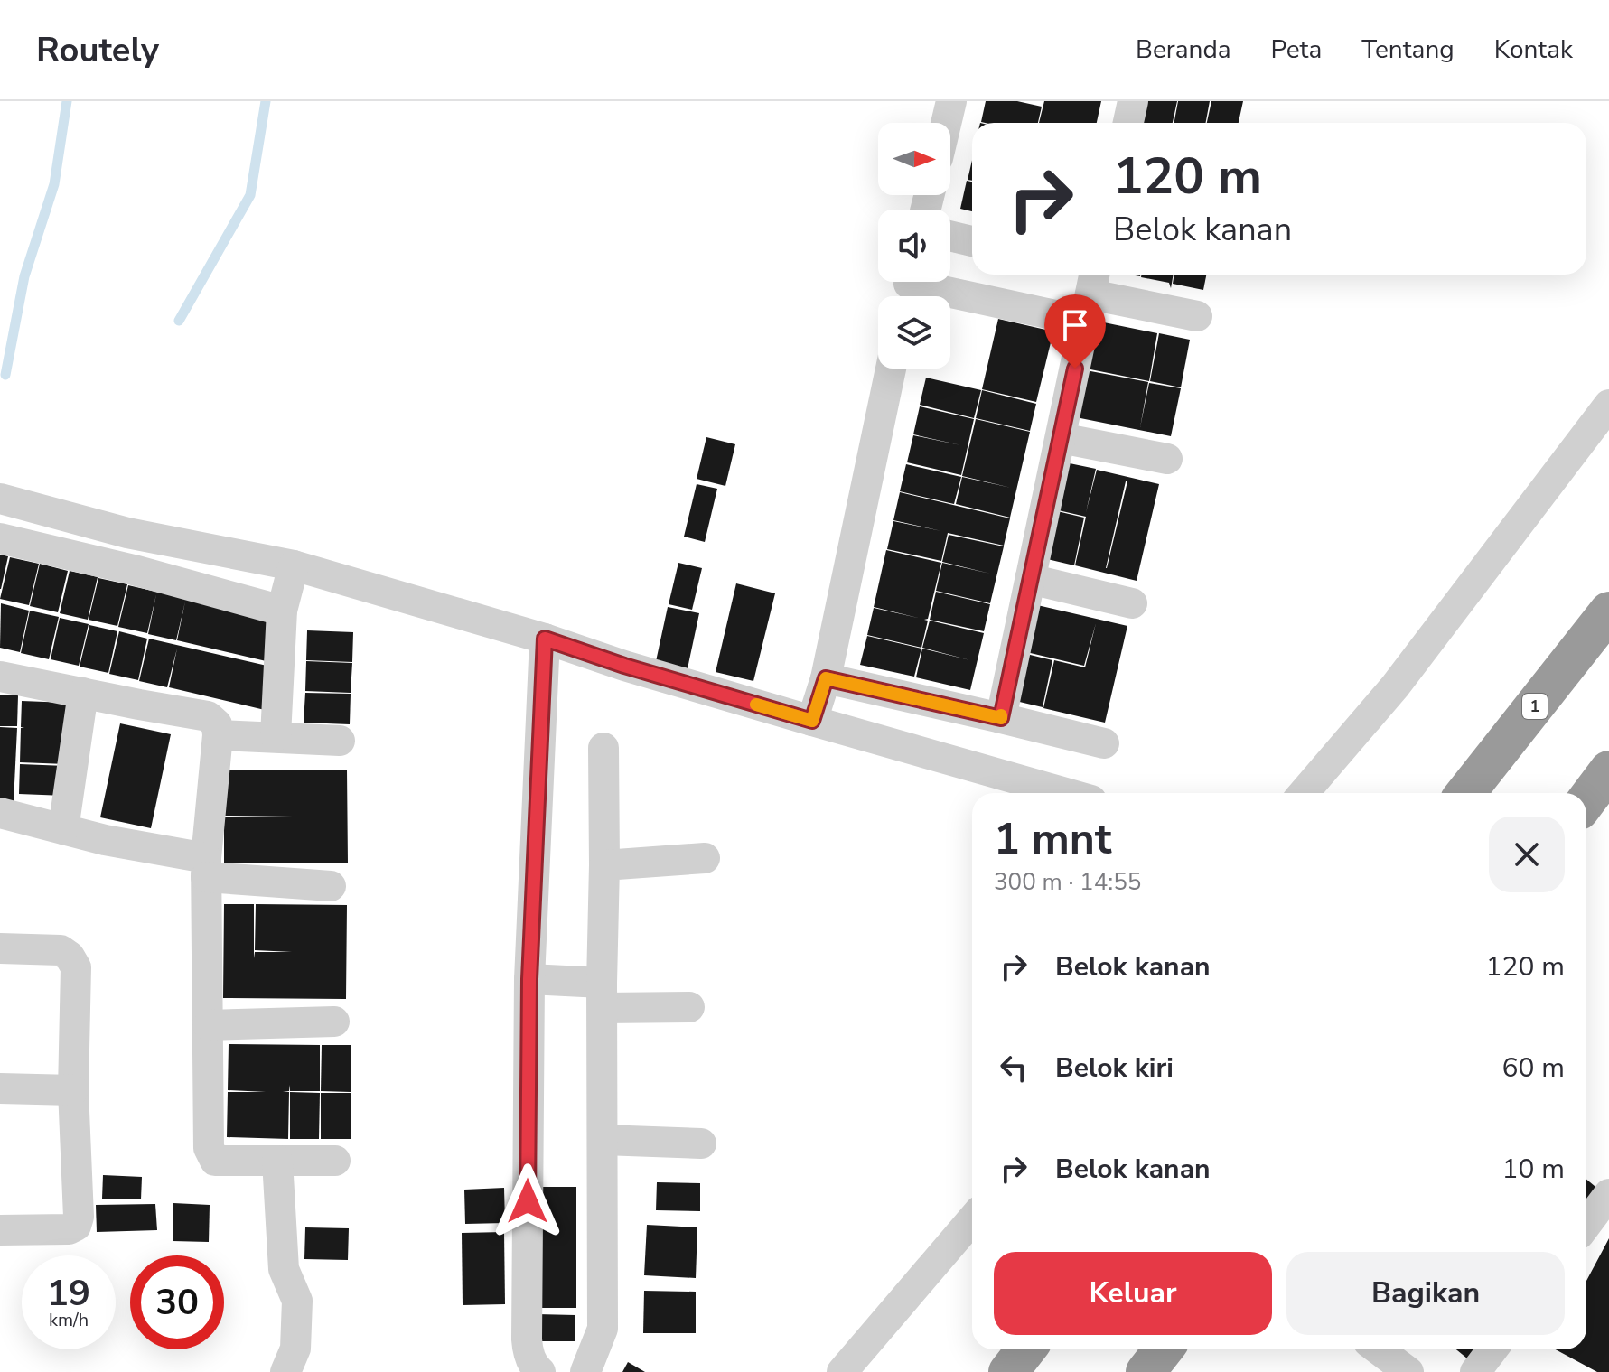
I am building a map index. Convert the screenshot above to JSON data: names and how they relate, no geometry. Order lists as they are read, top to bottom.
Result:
{
  "streets": {
    "highway": ["1"]
  },
  "north": "right",
  "page": {
    "header": "Routely",
    "nav": [
      "Beranda",
      "Peta",
      "Tentang",
      "Kontak"
    ],
    "turn": ["120 m", "Belok kanan"],
    "heading": ["1 mnt", "300 m · 14:55"],
    "list": [
      {
        "name": "Belok kanan",
        "value": "120 m"
      },
      {
        "name": "Belok kiri",
        "value": "60 m"
      },
      {
        "name": "Belok kanan",
        "value": "10 m"
      }
    ],
    "buttons": ["Keluar", "Bagikan"],
    "speed": "19 km/h",
    "limit": "30"
  }
}
